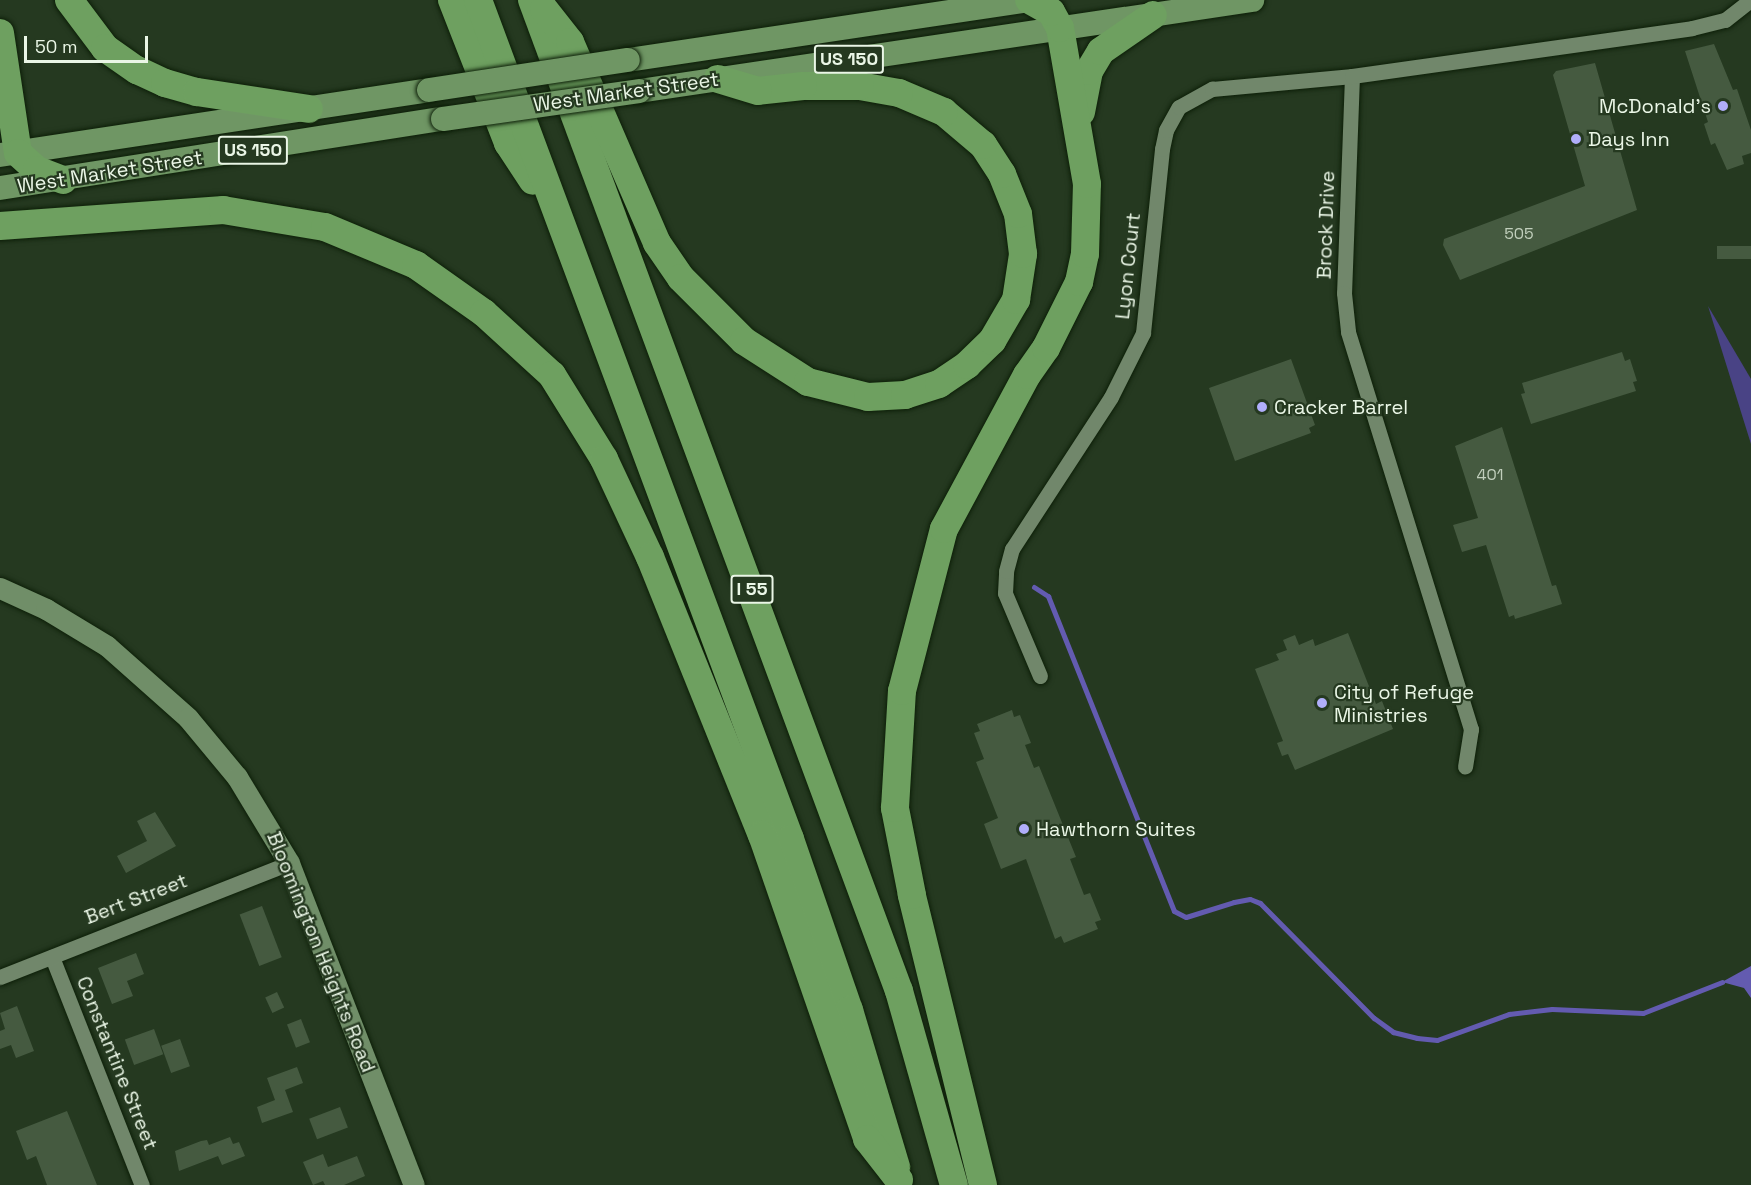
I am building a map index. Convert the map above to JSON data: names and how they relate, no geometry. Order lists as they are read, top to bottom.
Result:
{
  "streets": {
    "highway": ["I 55"],
    "main road": ["US 150", "West Market Street", "Bloomington Heights Road"],
    "street": [
      "Brock Drive",
      "Lyon Court",
      "Bert Street",
      "Constantine Street"
    ]
  },
  "crossings": [
    ["Brock Drive", "Lyon Court"],
    ["Bert Street", "Bloomington Heights Road"],
    ["Bert Street", "Constantine Street"]
  ],
  "places": [
    "McDonald's",
    "Days Inn",
    "Cracker Barrel",
    "City of Refuge Ministries",
    "Hawthorn Suites"
  ],
  "house_numbers": ["505", "401"],
  "scale_bar": "50 m"
}
